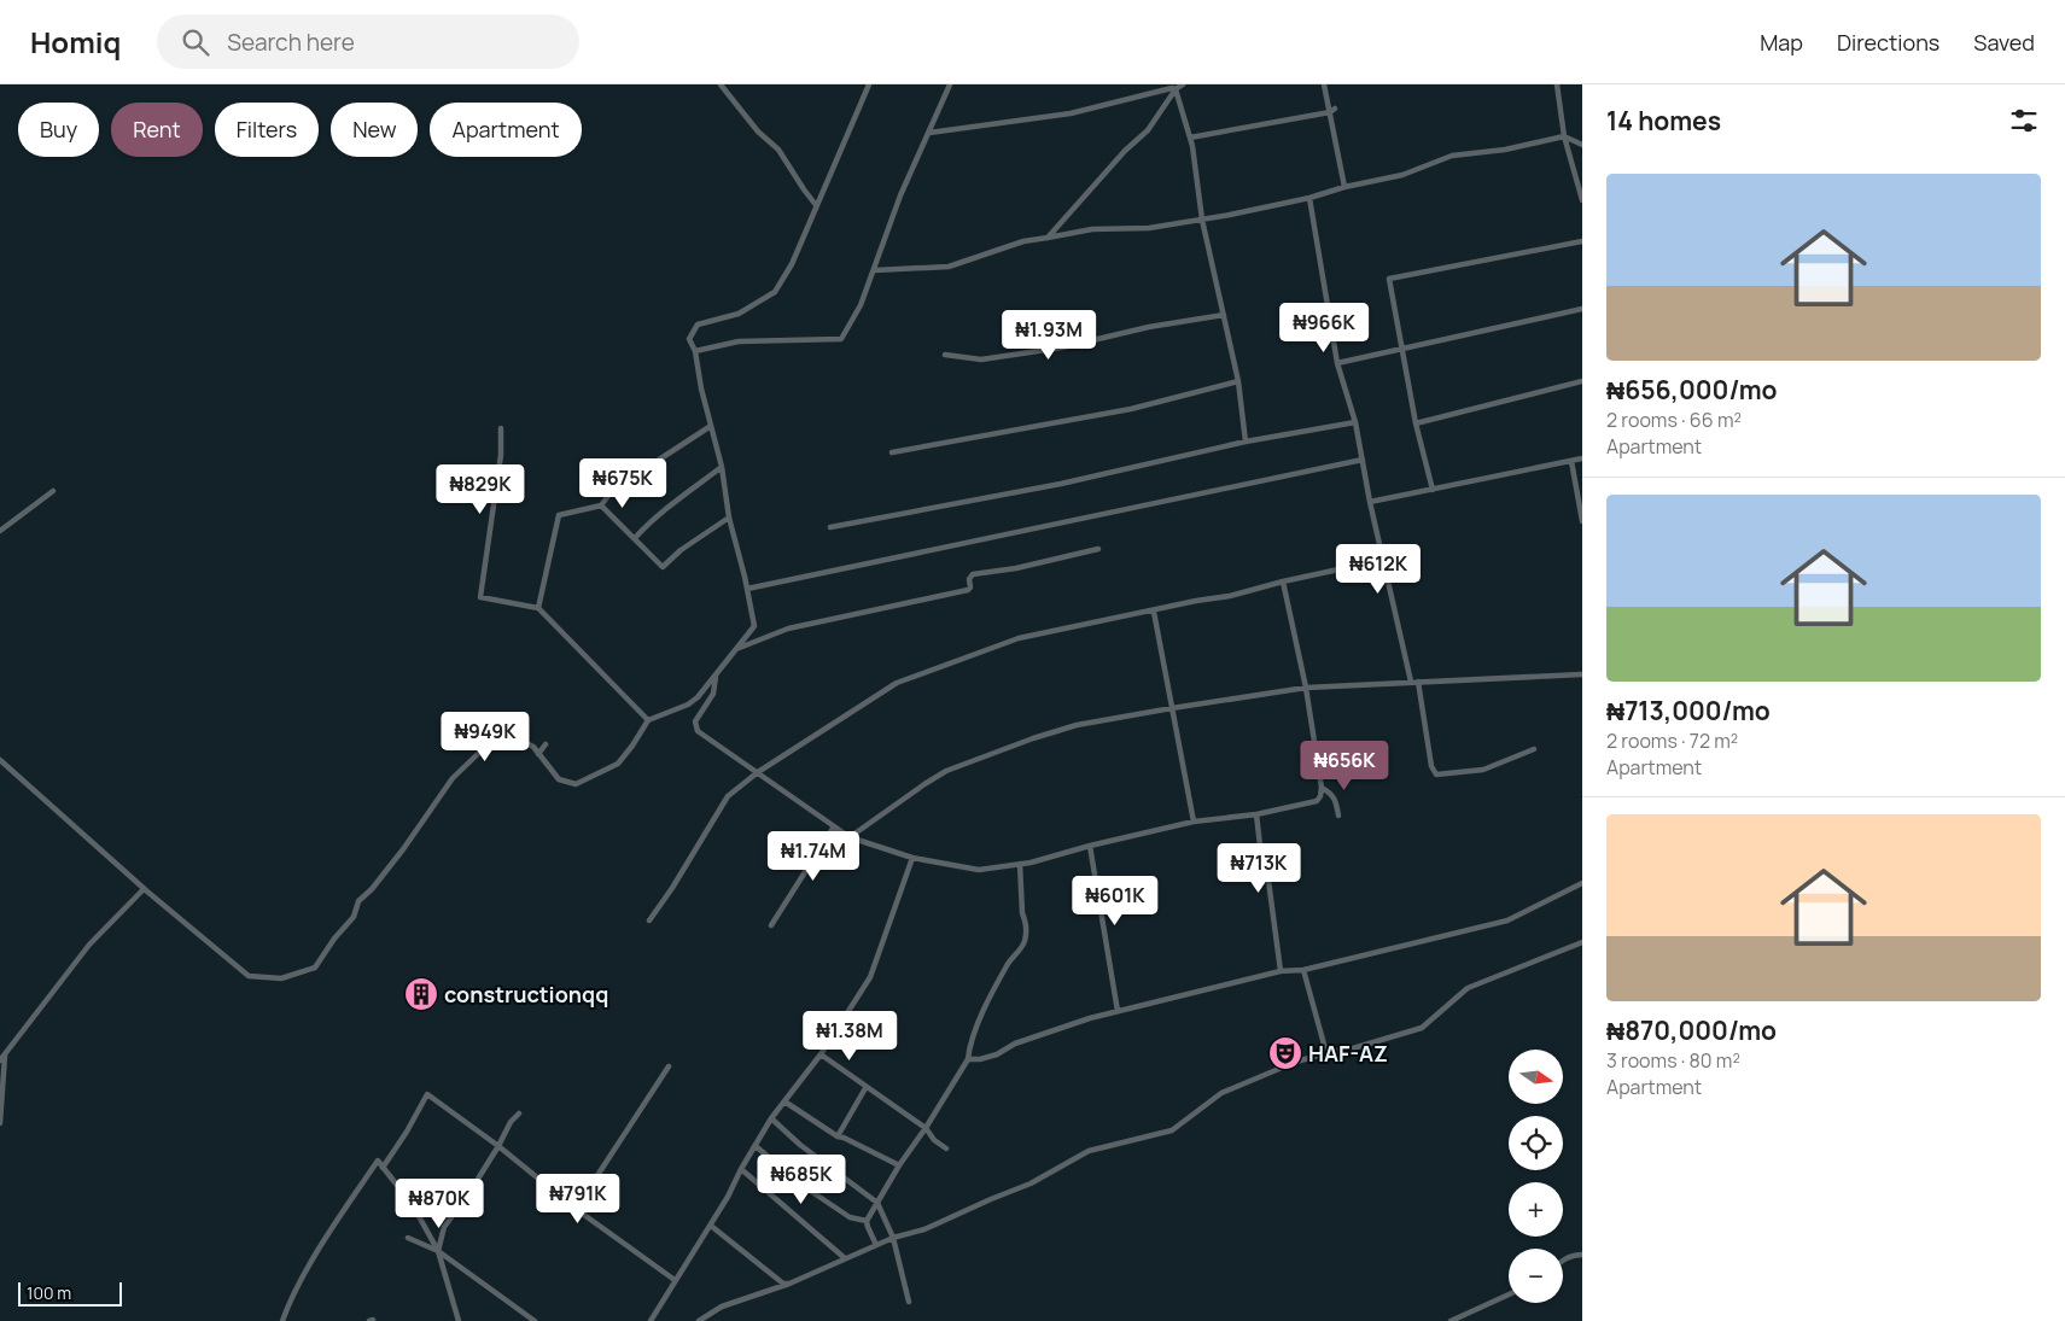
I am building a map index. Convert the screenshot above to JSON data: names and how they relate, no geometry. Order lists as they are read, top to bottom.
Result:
{
  "places": {
    "building": ["constructionqq"],
    "theatre": ["HAF-AZ"]
  },
  "scale_bar": "100 m",
  "north": "right",
  "page": {
    "header": "Homiq",
    "search": "Search here",
    "nav": ["Map", "Directions", "Saved"],
    "heading": "14 homes",
    "chip": [
      "Buy",
      "Rent",
      "Filters",
      "New",
      "Apartment"
    ],
    "list": [
      {
        "name": "₦656,000/mo",
        "note": "2 rooms · 66 m² · Apartment"
      },
      {
        "name": "₦713,000/mo",
        "note": "2 rooms · 72 m² · Apartment"
      },
      {
        "name": "₦870,000/mo",
        "note": "3 rooms · 80 m² · Apartment"
      }
    ],
    "price": [
      "₦966K",
      "₦1.93M",
      "₦675K",
      "₦829K",
      "₦612K",
      "₦949K",
      "₦656K",
      "₦1.74M",
      "₦713K",
      "₦601K",
      "₦1.38M",
      "₦685K",
      "₦791K",
      "₦870K"
    ],
    "map_buttons": ["+", "−"],
    "scale": "100 m"
  }
}
